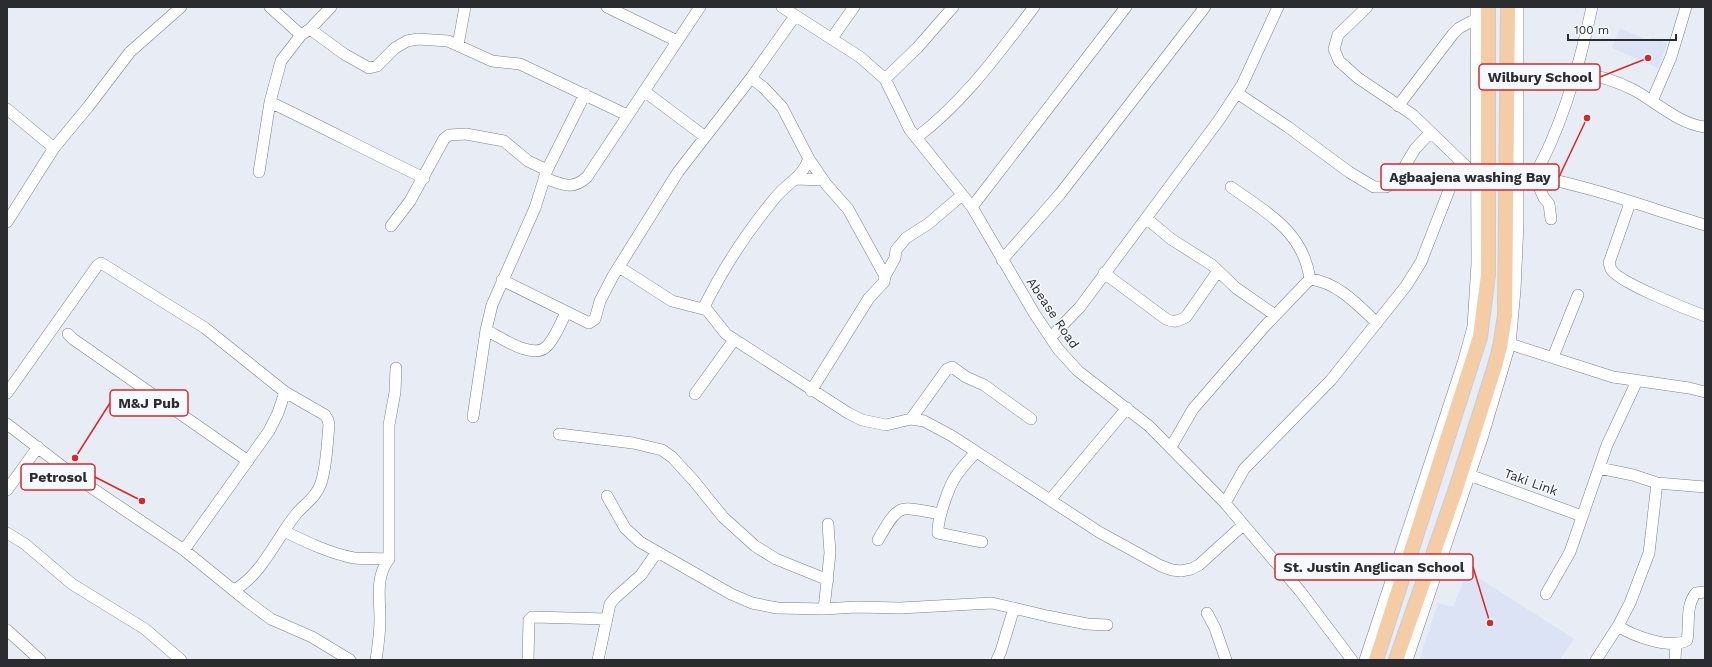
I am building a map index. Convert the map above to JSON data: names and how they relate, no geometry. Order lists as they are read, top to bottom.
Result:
{
  "streets": {
    "street": ["Abease Road", "Taki Link"]
  },
  "places": [
    "Wilbury School",
    "Agbaajena washing Bay",
    "M&J Pub",
    "Petrosol",
    "St. Justin Anglican School"
  ],
  "scale_bar": "100 m"
}
